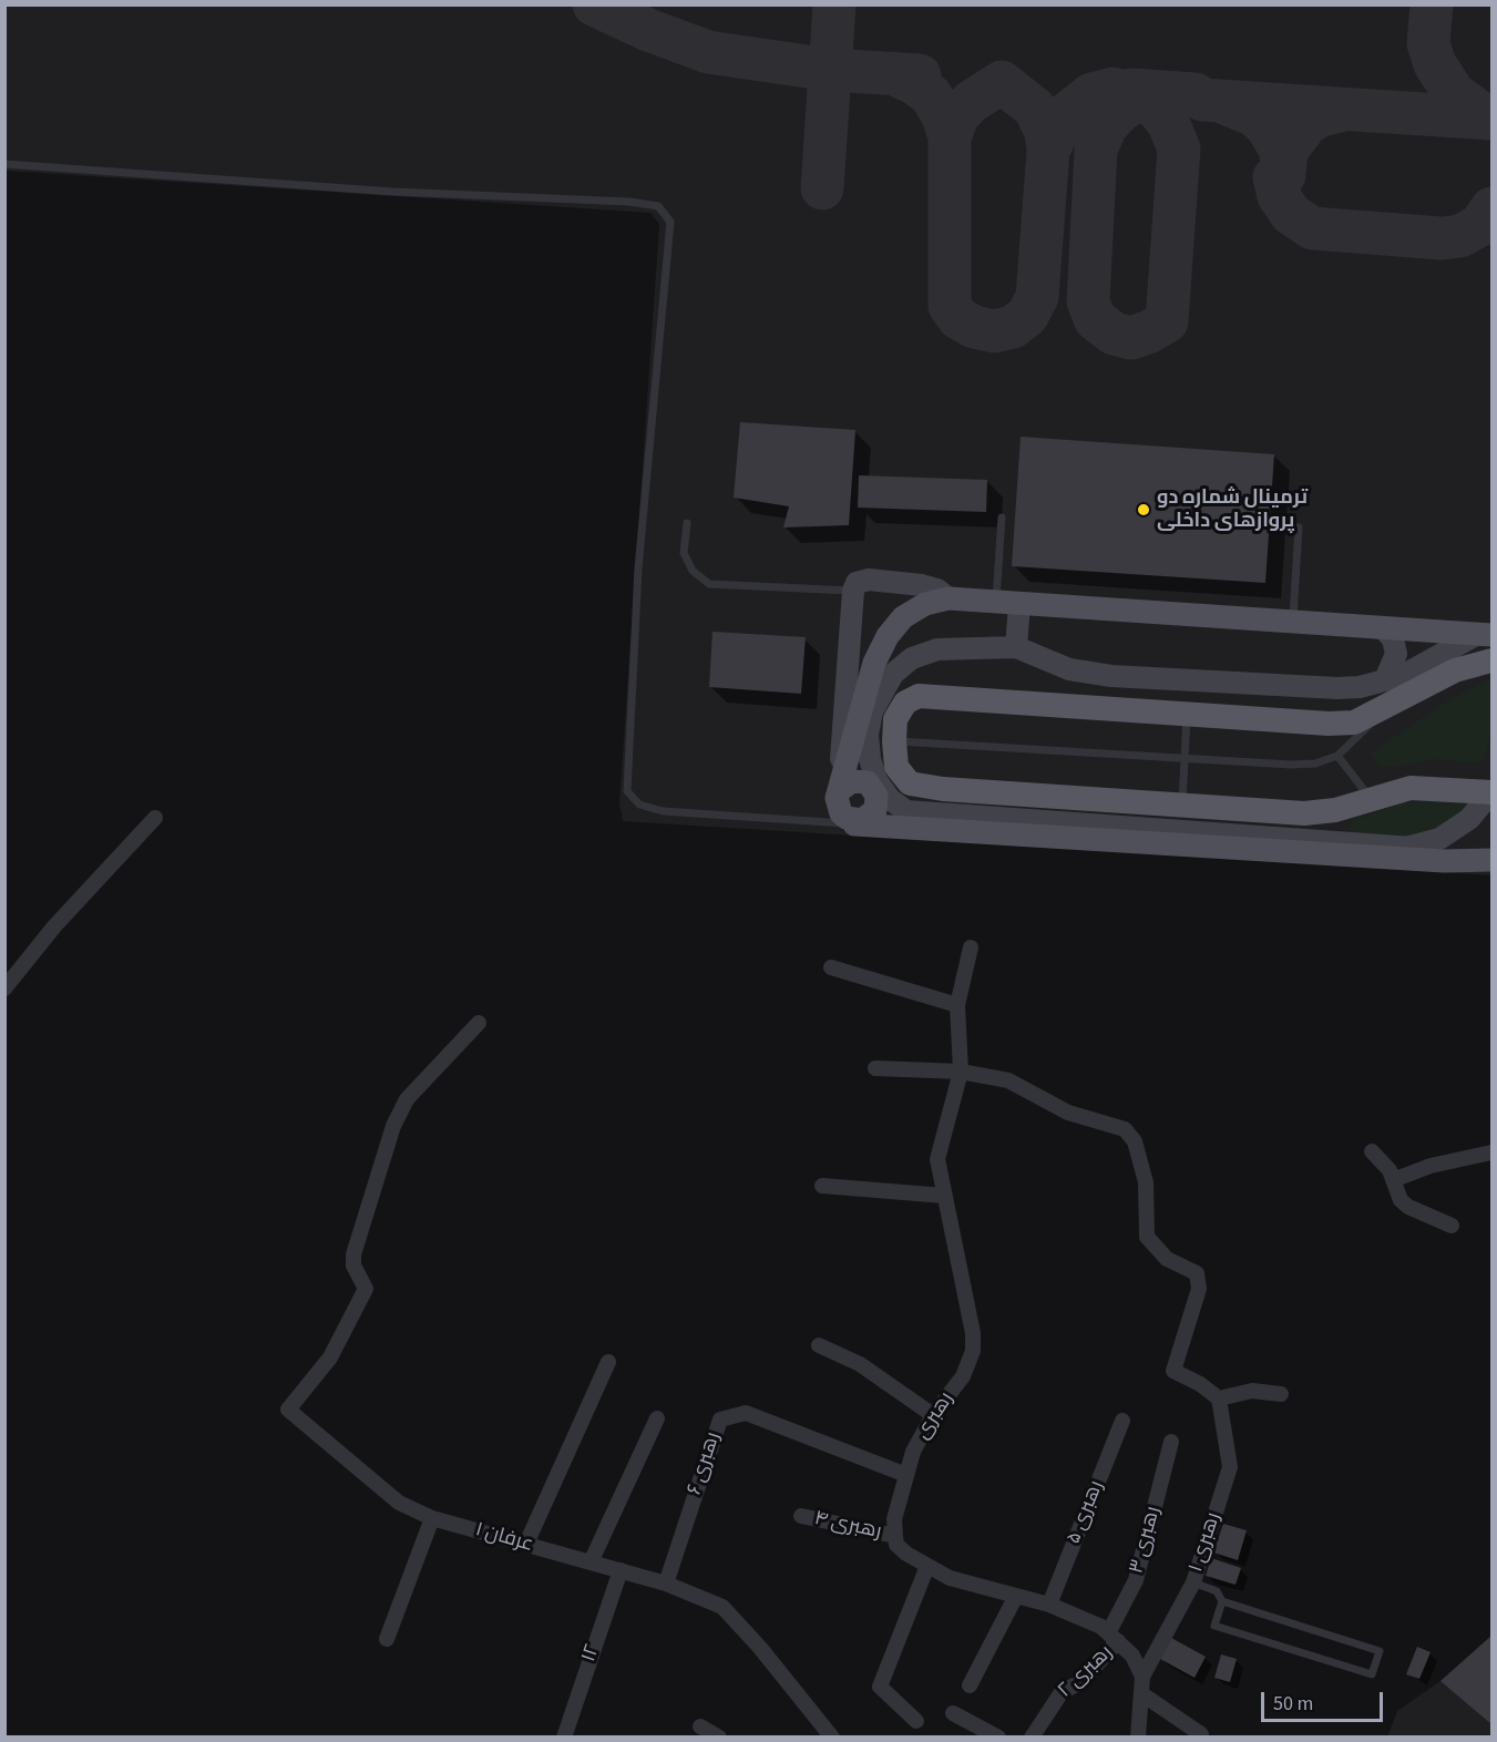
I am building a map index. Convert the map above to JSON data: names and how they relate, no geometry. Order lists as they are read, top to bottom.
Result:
{
  "streets": {
    "street": [
      "رهبری",
      "رهبری ۶",
      "رهبری ۵",
      "رهبری ۴",
      "عرفان ۱",
      "رهبری ۳",
      "رهبری ۱",
      "۱۲",
      "رهبری ۲"
    ]
  },
  "crossings": [
    ["رهبری", "رهبری ۶"],
    ["رهبری", "رهبری ۴"],
    ["رهبری ۶", "عرفان ۱"],
    ["عرفان ۱", "۱۲"],
    ["رهبری ۳", "رهبری ۲"]
  ],
  "places": ["ترمینال شماره دو پروازهای داخلی"],
  "scale_bar": "50 m"
}
